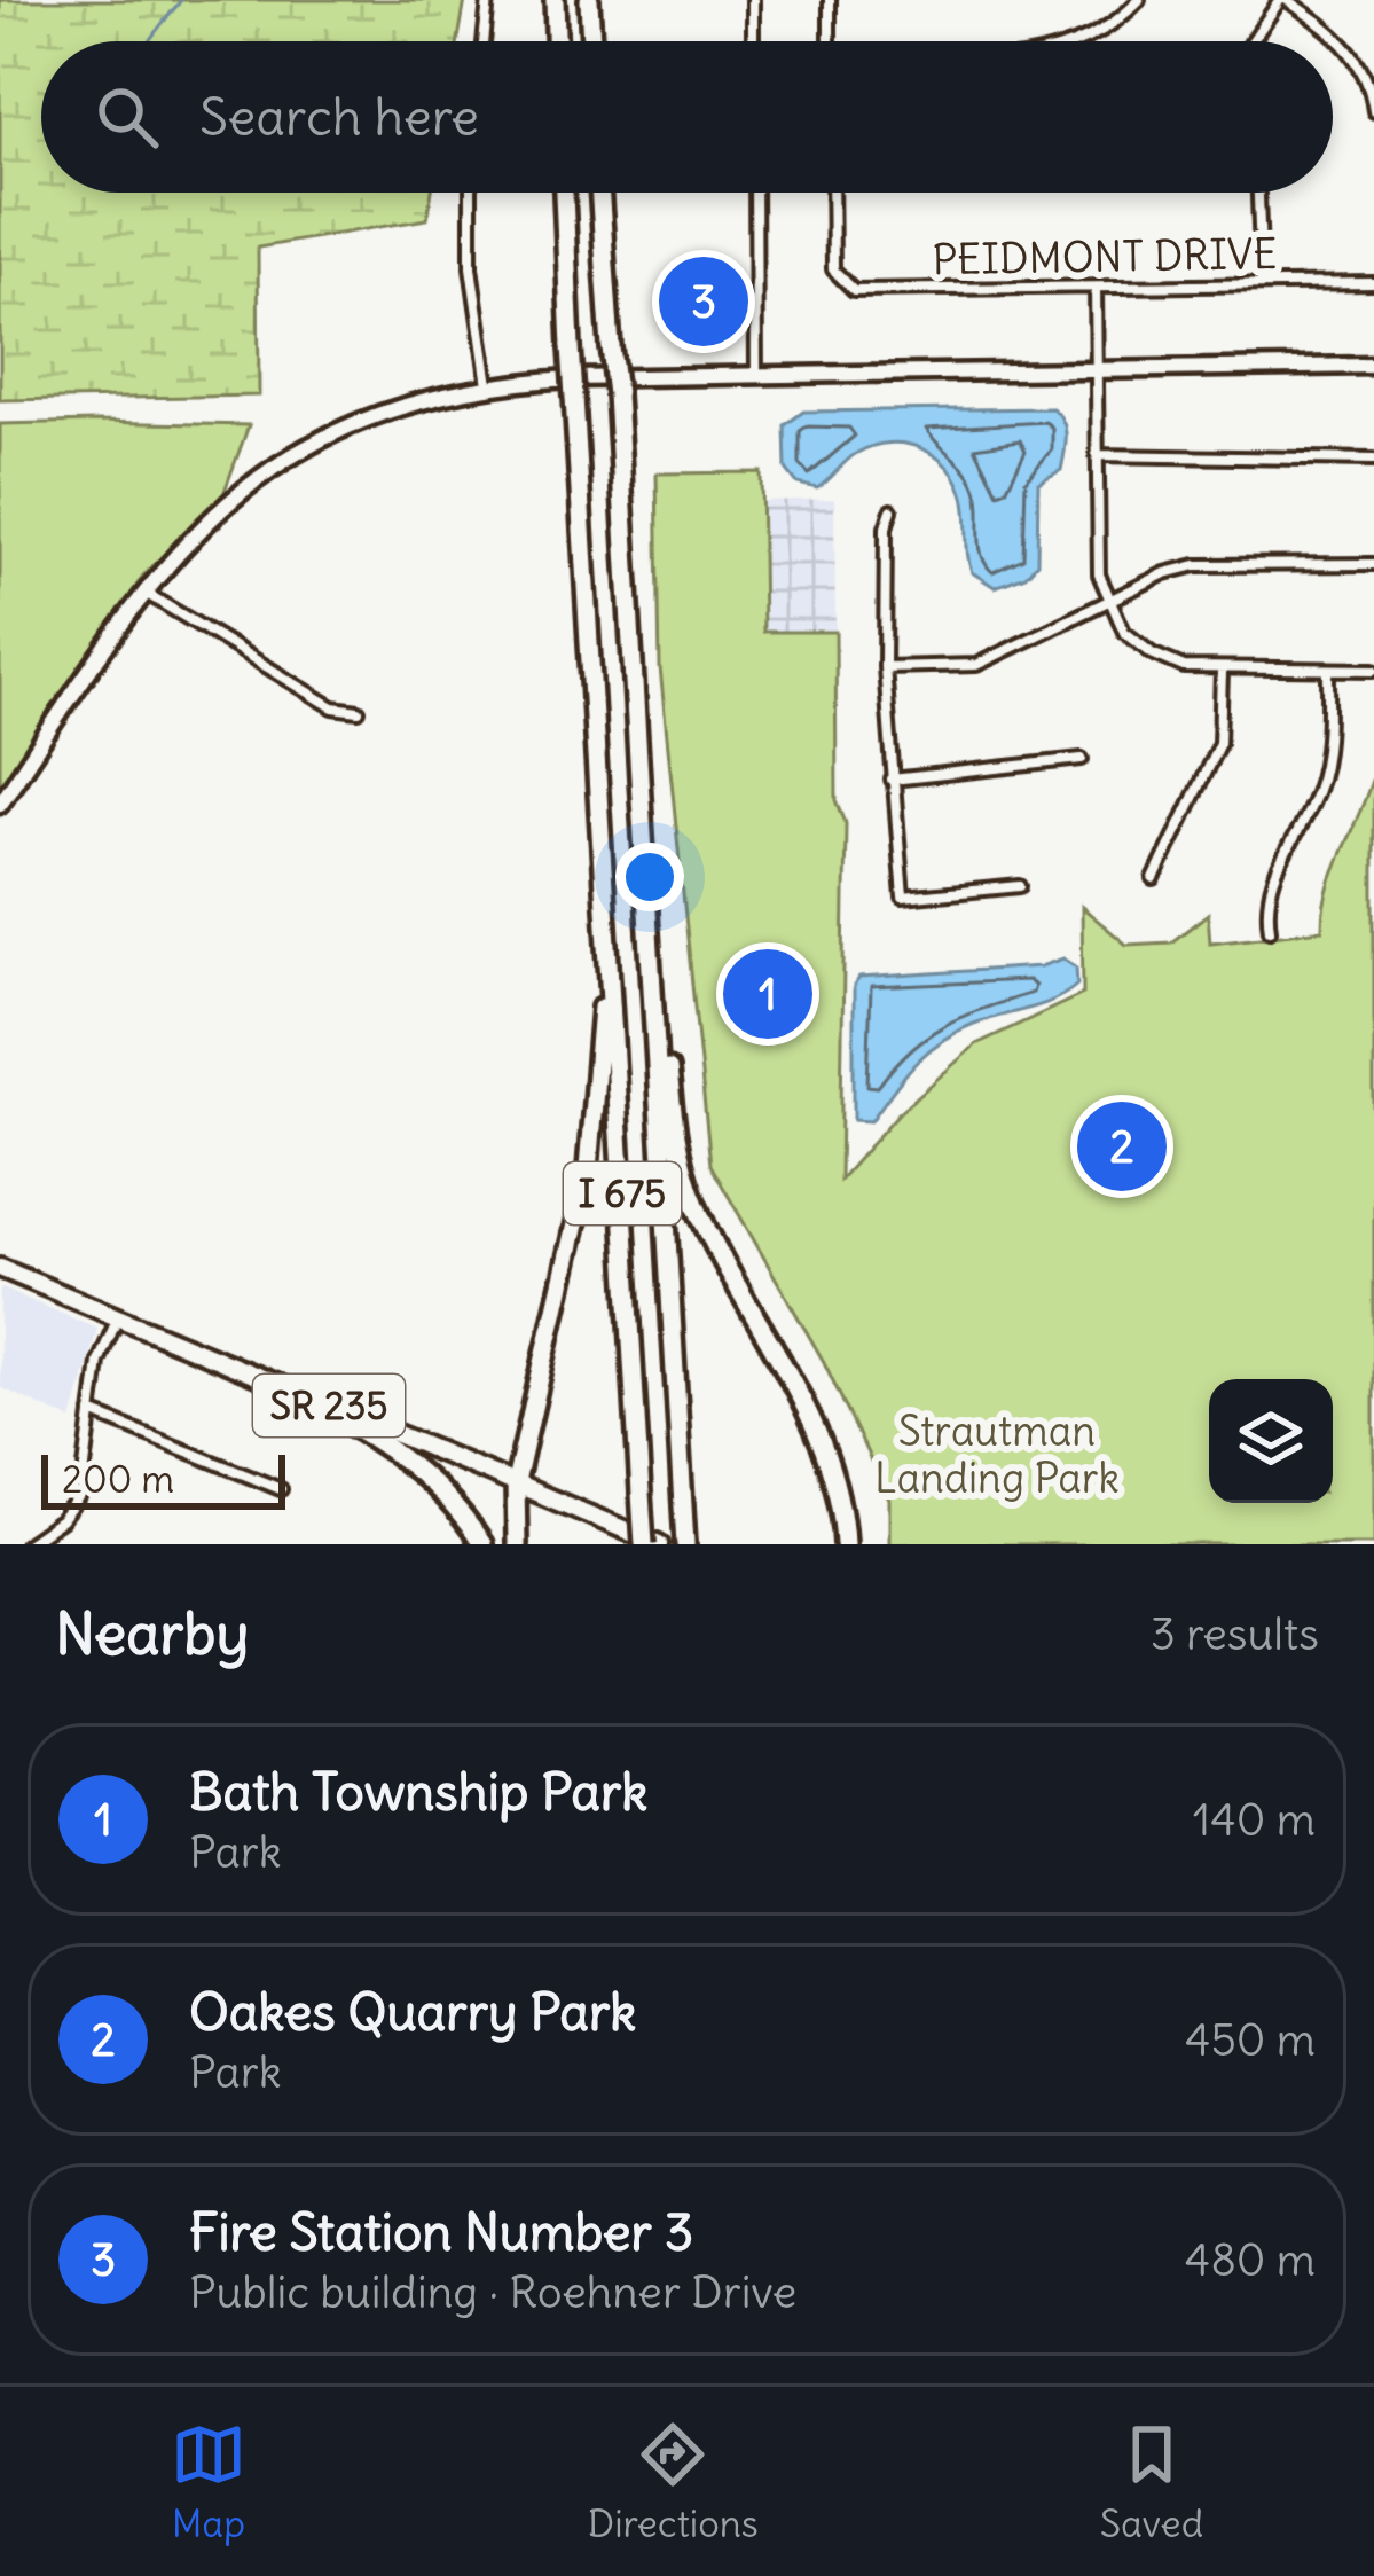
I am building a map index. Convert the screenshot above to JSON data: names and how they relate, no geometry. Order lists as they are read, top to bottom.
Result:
{
  "streets": {
    "highway": ["I 675"],
    "main road": ["SR 235"],
    "street": ["PEIDMONT DRIVE"]
  },
  "parks": ["Strautman Landing Park"],
  "scale_bar": "200 m",
  "page": {
    "search": "Search here",
    "pins": ["3", "1", "2"],
    "scale": "200 m",
    "heading": ["Nearby", "3 results"],
    "list": [
      {
        "mark": "1",
        "name": "Bath Township Park",
        "note": "Park",
        "value": "140 m"
      },
      {
        "mark": "2",
        "name": "Oakes Quarry Park",
        "note": "Park",
        "value": "450 m"
      },
      {
        "mark": "3",
        "name": "Fire Station Number 3",
        "note": "Public building · Roehner Drive",
        "value": "480 m"
      }
    ],
    "nav": ["Map", "Directions", "Saved"]
  }
}
